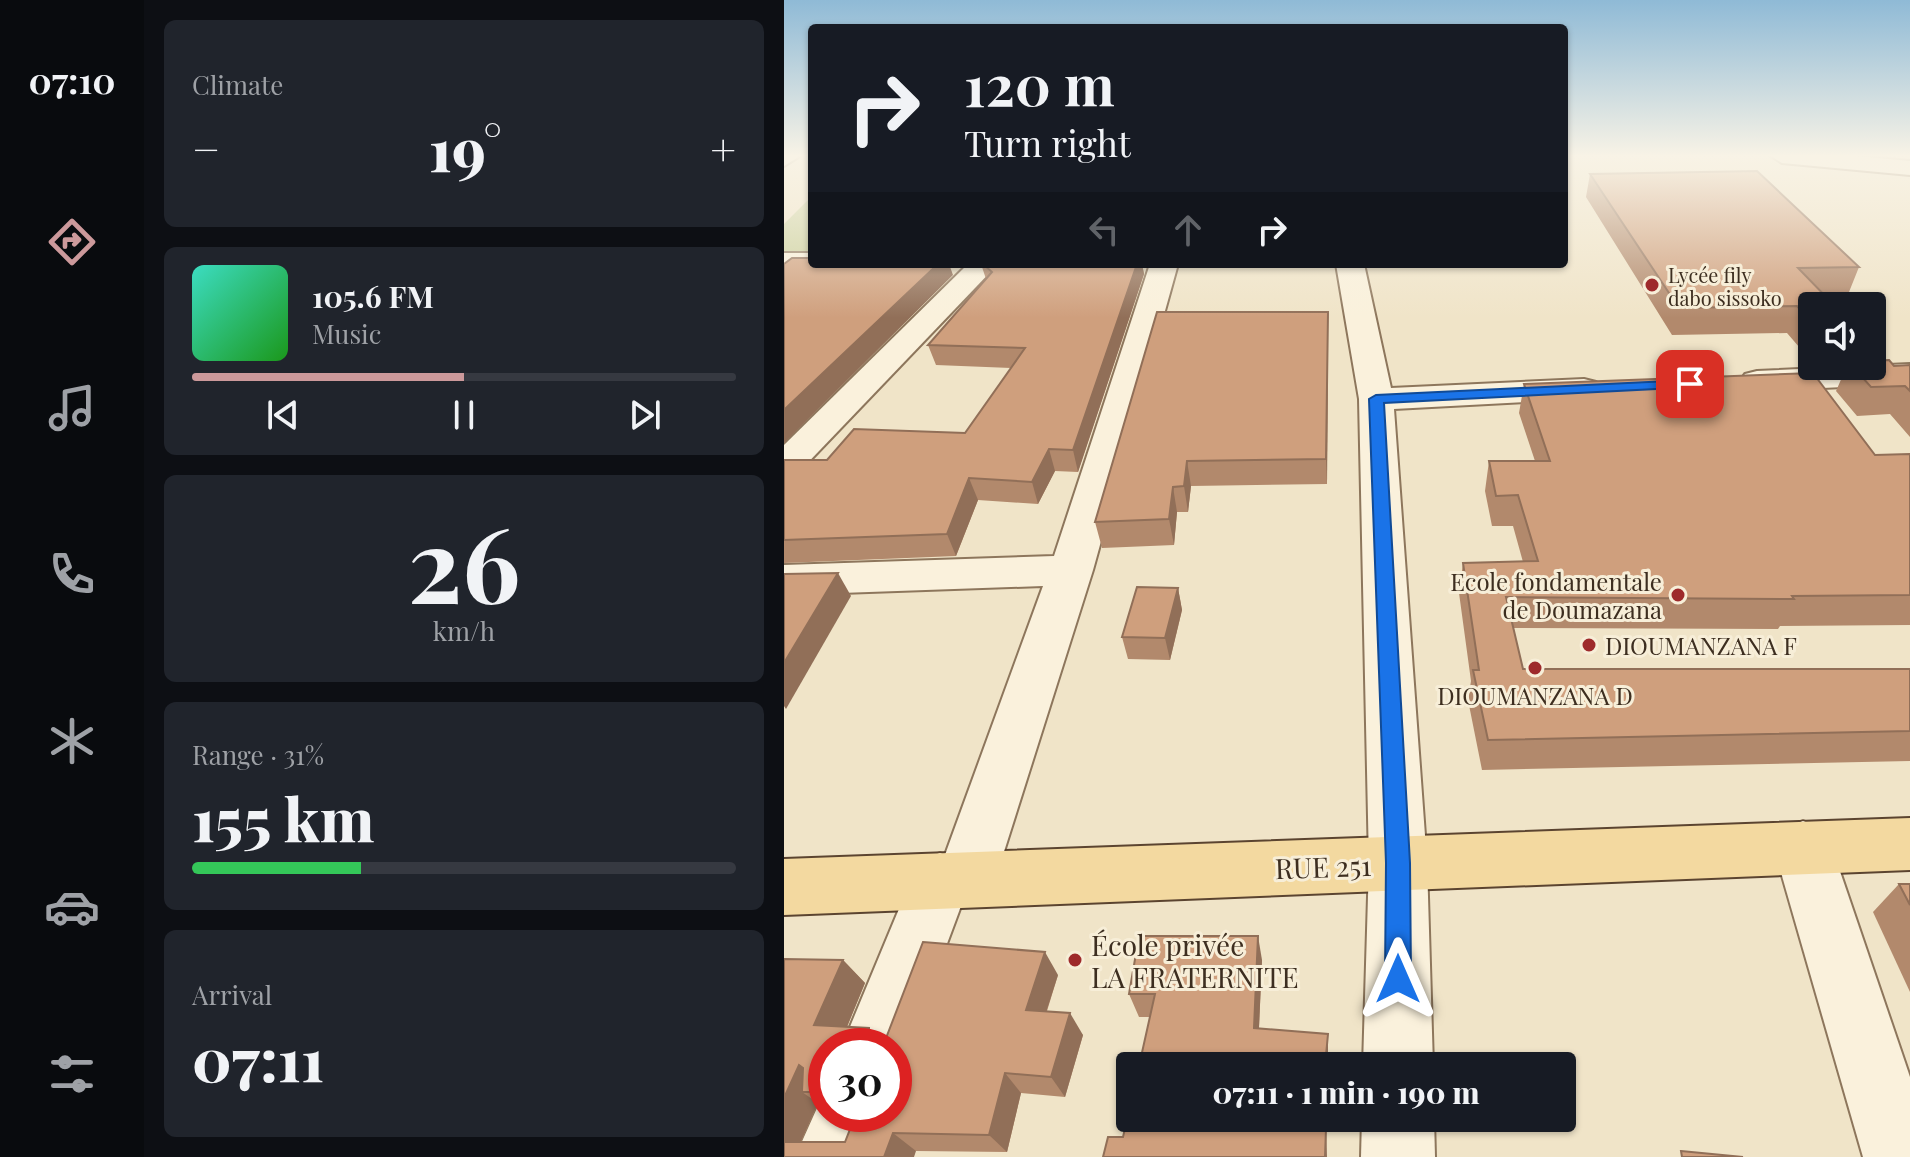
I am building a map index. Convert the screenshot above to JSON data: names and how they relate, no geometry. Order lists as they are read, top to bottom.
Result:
{
  "streets": {
    "main road": ["RUE 251"]
  },
  "places": [
    "Lycée fily dabo sissoko",
    "Ecole fondamentale de Doumazana",
    "DIOUMANZANA F",
    "DIOUMANZANA D",
    "École privée LA FRATERNITE"
  ],
  "page": {
    "tabs": "07:10",
    "tile": [
      "Climate",
      ["26", "km/h"],
      ["Range · 31%", "155 km"],
      ["Arrival", "07:11"]
    ],
    "turn": ["120 m", "Turn right"],
    "heat": ["−", "19°", "+"],
    "song": ["105.6 FM", "Music"],
    "limit": "30",
    "trip": "07:11 · 1 min · 190 m"
  }
}
